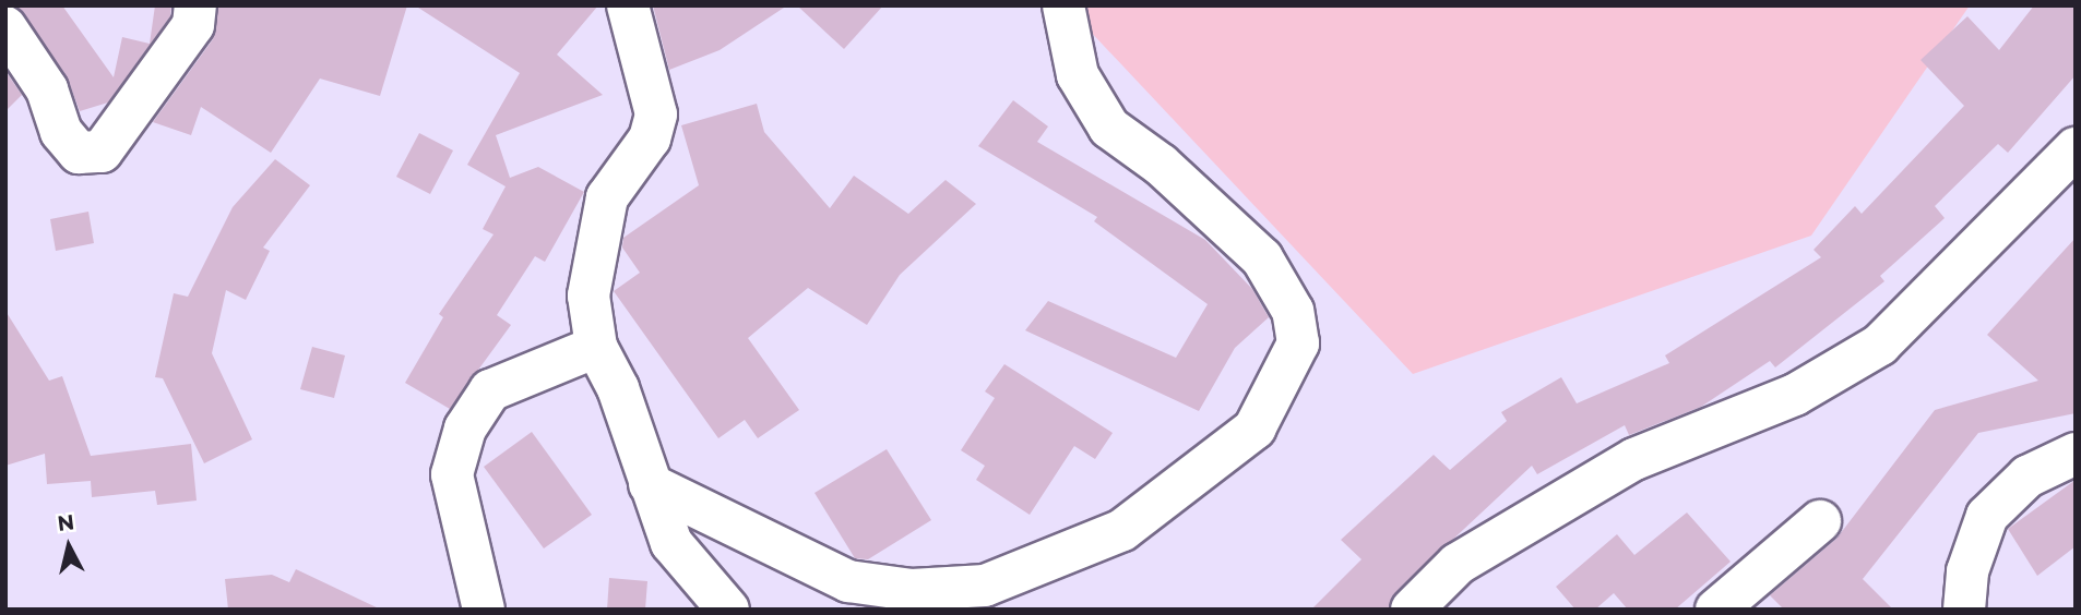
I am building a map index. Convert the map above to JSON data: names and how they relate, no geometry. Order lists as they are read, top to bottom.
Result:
{
  "north": "top"
}
